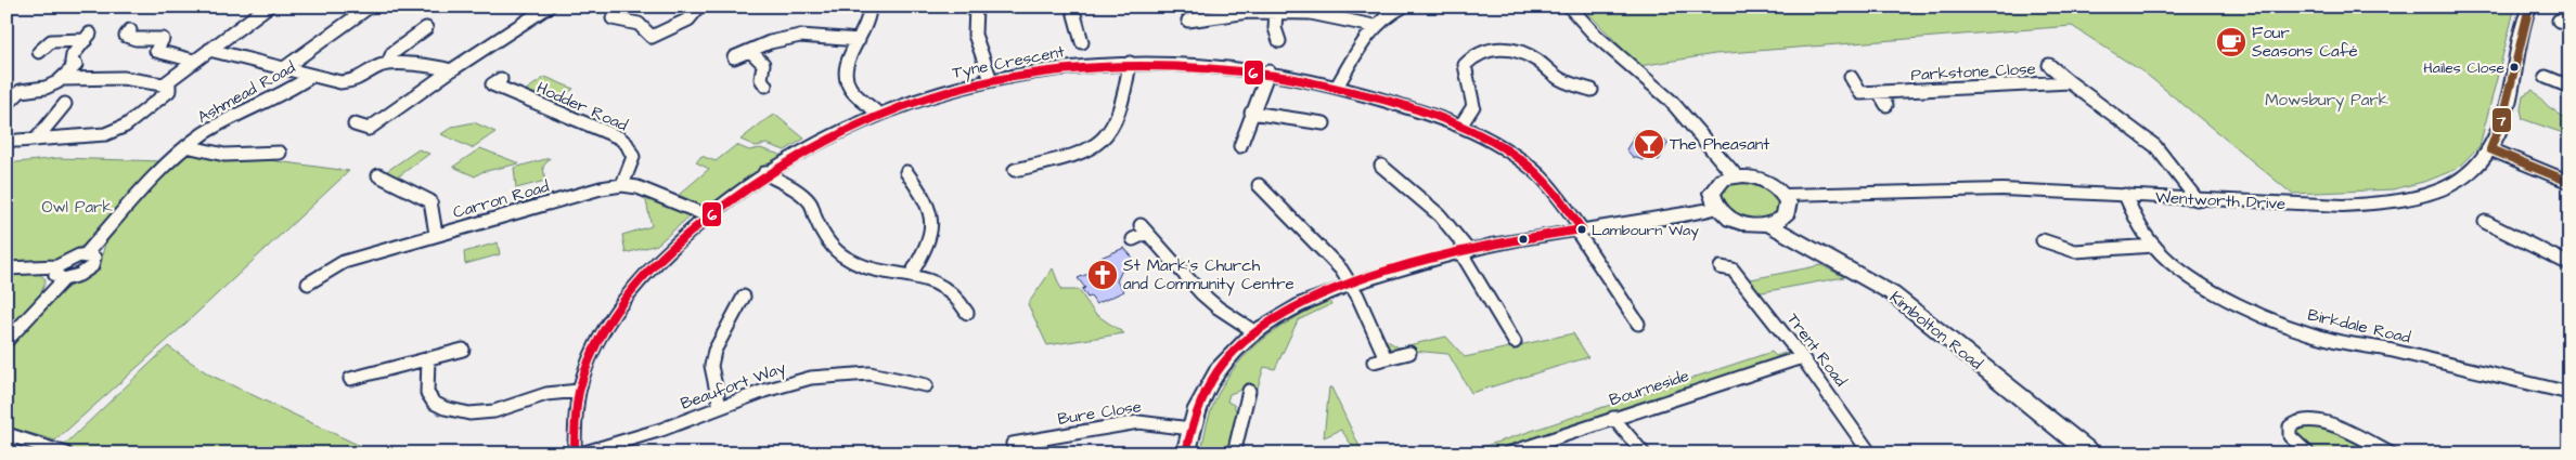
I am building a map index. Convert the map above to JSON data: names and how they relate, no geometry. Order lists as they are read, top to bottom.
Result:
{
  "streets": {
    "main road": ["Kimbolton Road"],
    "street": [
      "Tyne Crescent",
      "Parkstone Close",
      "Ashmead Road",
      "Hodder Road",
      "Carron Road",
      "Wentworth Drive",
      "Birkdale Road",
      "Trent Road",
      "Beaufort Way",
      "Bourneside",
      "Bure Close"
    ]
  },
  "crossings": [
    ["Tyne Crescent", "Carron Road"],
    ["Parkstone Close", "Wentworth Drive"],
    ["Hodder Road", "Carron Road"],
    ["Wentworth Drive", "Birkdale Road"],
    ["Wentworth Drive", "Kimbolton Road"],
    ["Trent Road", "Bourneside"]
  ],
  "parks": ["Mowsbury Park", "Owl Park"],
  "places": {
    "cafe": ["Four Seasons Café"],
    "other": ["Hailes Close", "Lambourn Way"],
    "bar": ["The Pheasant"],
    "church": ["St Mark's Church and Community Centre"]
  },
  "lines": ["transit line 7", "transit line 6"]
}
